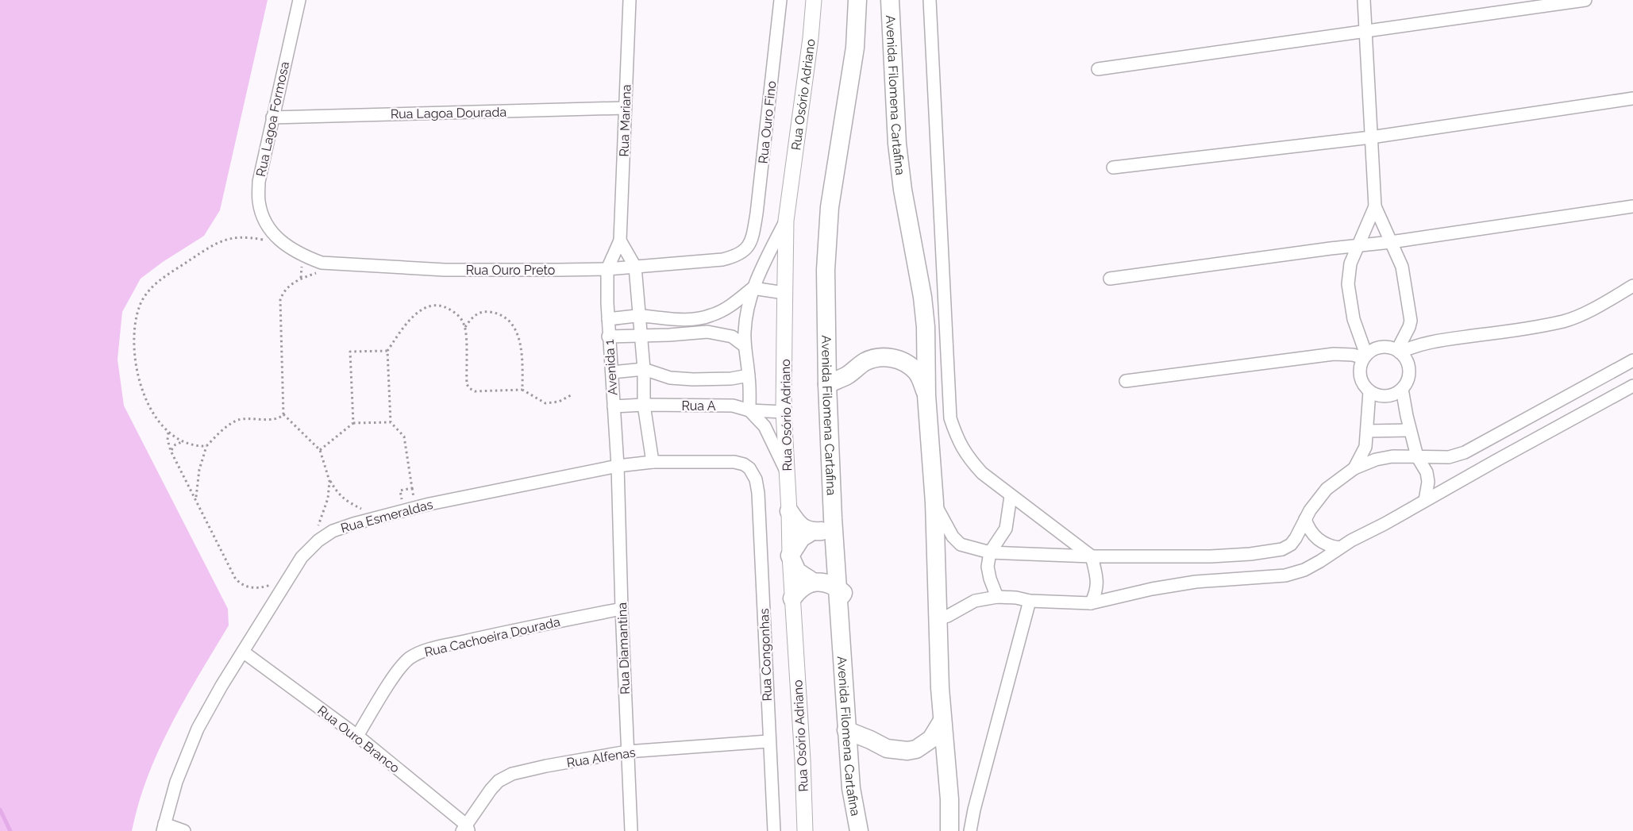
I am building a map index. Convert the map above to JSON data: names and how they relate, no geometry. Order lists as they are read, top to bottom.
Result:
{
  "streets": {
    "main road": ["Avenida Filomena Cartafina"],
    "street": [
      "Rua Osório Adriano",
      "Rua Lagoa Dourada",
      "Rua Lagoa Formosa",
      "Rua Mariana",
      "Rua Ouro Fino",
      "Rua Ouro Preto",
      "Avenida 1",
      "Rua A",
      "Rua Esmeraldas",
      "Rua Cachoeira Dourada",
      "Rua Diamantina",
      "Rua Congonhas",
      "Rua Ouro Branco",
      "Rua Alfenas"
    ]
  },
  "crossings": [
    ["Rua Osório Adriano", "Rua A"],
    ["Rua Lagoa Dourada", "Rua Lagoa Formosa"],
    ["Rua Lagoa Dourada", "Rua Mariana"],
    ["Rua Lagoa Formosa", "Rua Ouro Preto"],
    ["Rua Mariana", "Rua Ouro Preto"],
    ["Rua Mariana", "Avenida 1"],
    ["Rua Ouro Fino", "Rua Ouro Preto"],
    ["Rua Ouro Preto", "Avenida 1"],
    ["Avenida 1", "Rua A"],
    ["Avenida 1", "Rua Esmeraldas"],
    ["Avenida 1", "Rua Diamantina"],
    ["Rua Esmeraldas", "Rua Diamantina"],
    ["Rua Esmeraldas", "Rua Congonhas"],
    ["Rua Esmeraldas", "Rua Ouro Branco"],
    ["Rua Cachoeira Dourada", "Rua Diamantina"],
    ["Rua Cachoeira Dourada", "Rua Ouro Branco"],
    ["Rua Diamantina", "Rua Alfenas"],
    ["Rua Congonhas", "Rua Alfenas"],
    ["Rua Ouro Branco", "Rua Alfenas"]
  ]
}
